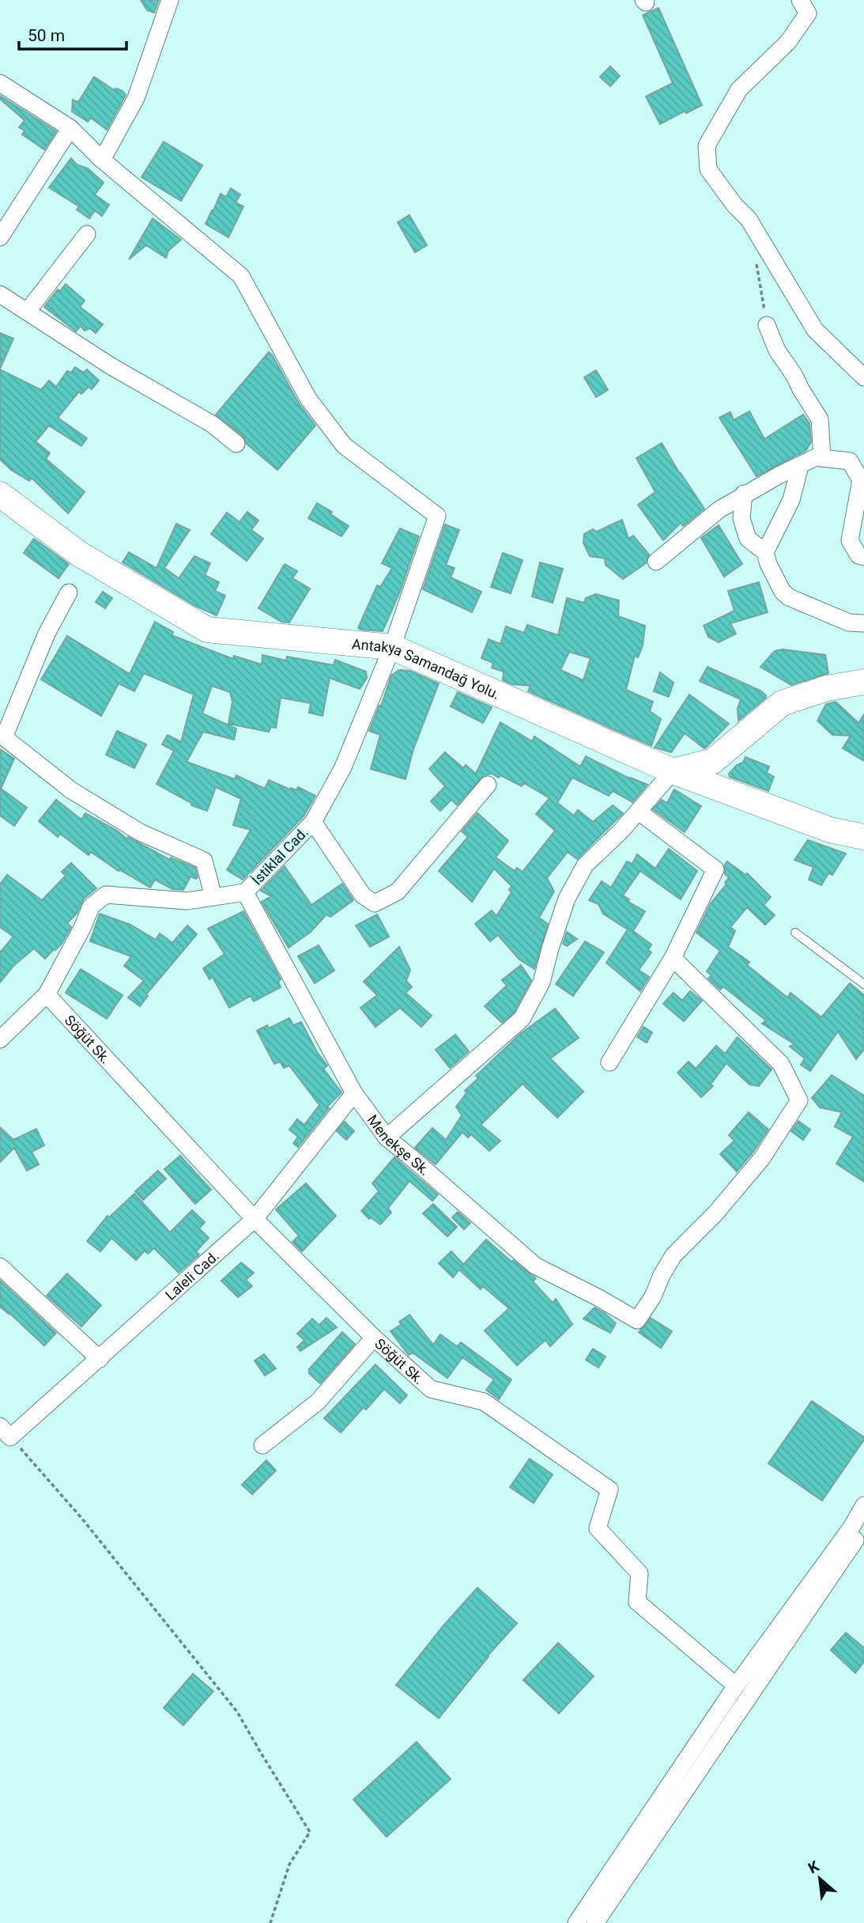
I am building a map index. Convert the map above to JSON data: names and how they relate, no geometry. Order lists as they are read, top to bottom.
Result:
{
  "streets": {
    "street": [
      "Antakya Samandağ Yolu.",
      "İstiklal Cad.",
      "Söğüt Sk.",
      "Menekşe Sk.",
      "Laleli Cad."
    ]
  },
  "crossings": [
    ["Antakya Samandağ Yolu.", "İstiklal Cad."],
    ["İstiklal Cad.", "Söğüt Sk."],
    ["İstiklal Cad.", "Menekşe Sk."],
    ["Söğüt Sk.", "Laleli Cad."],
    ["Menekşe Sk.", "Laleli Cad."]
  ],
  "scale_bar": "50 m",
  "north": "top left"
}
